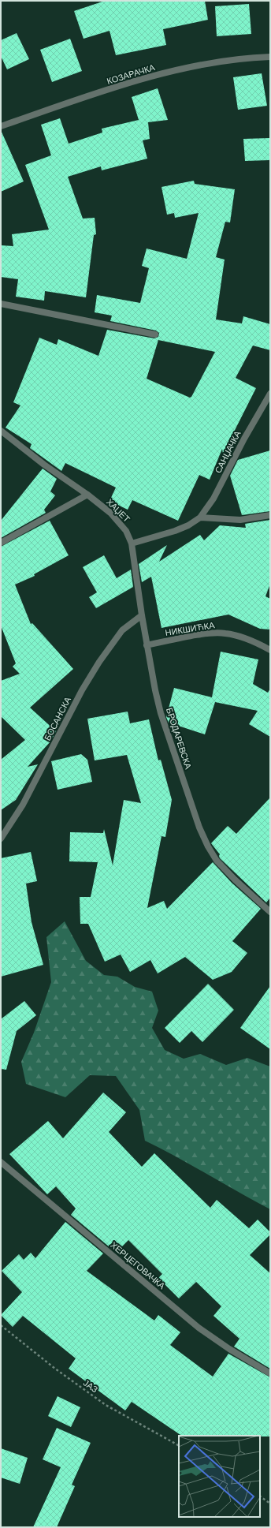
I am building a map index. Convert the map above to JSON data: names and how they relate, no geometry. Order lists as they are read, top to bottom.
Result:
{
  "streets": {
    "street": [
      "КОЗАРАЧКА",
      "САНЏАЧКА",
      "ХАЏЕТ",
      "НИКШИЋКА",
      "БОСАНСКА",
      "БРОДАРЕВСКА",
      "ХЕРЦЕГОВАЧКА"
    ],
    "path": ["ЈАЗ"]
  },
  "crossings": [
    ["ХАЏЕТ", "БРОДАРЕВСКА"],
    ["НИКШИЋКА", "БРОДАРЕВСКА"],
    ["БОСАНСКА", "БРОДАРЕВСКА"]
  ]
}
